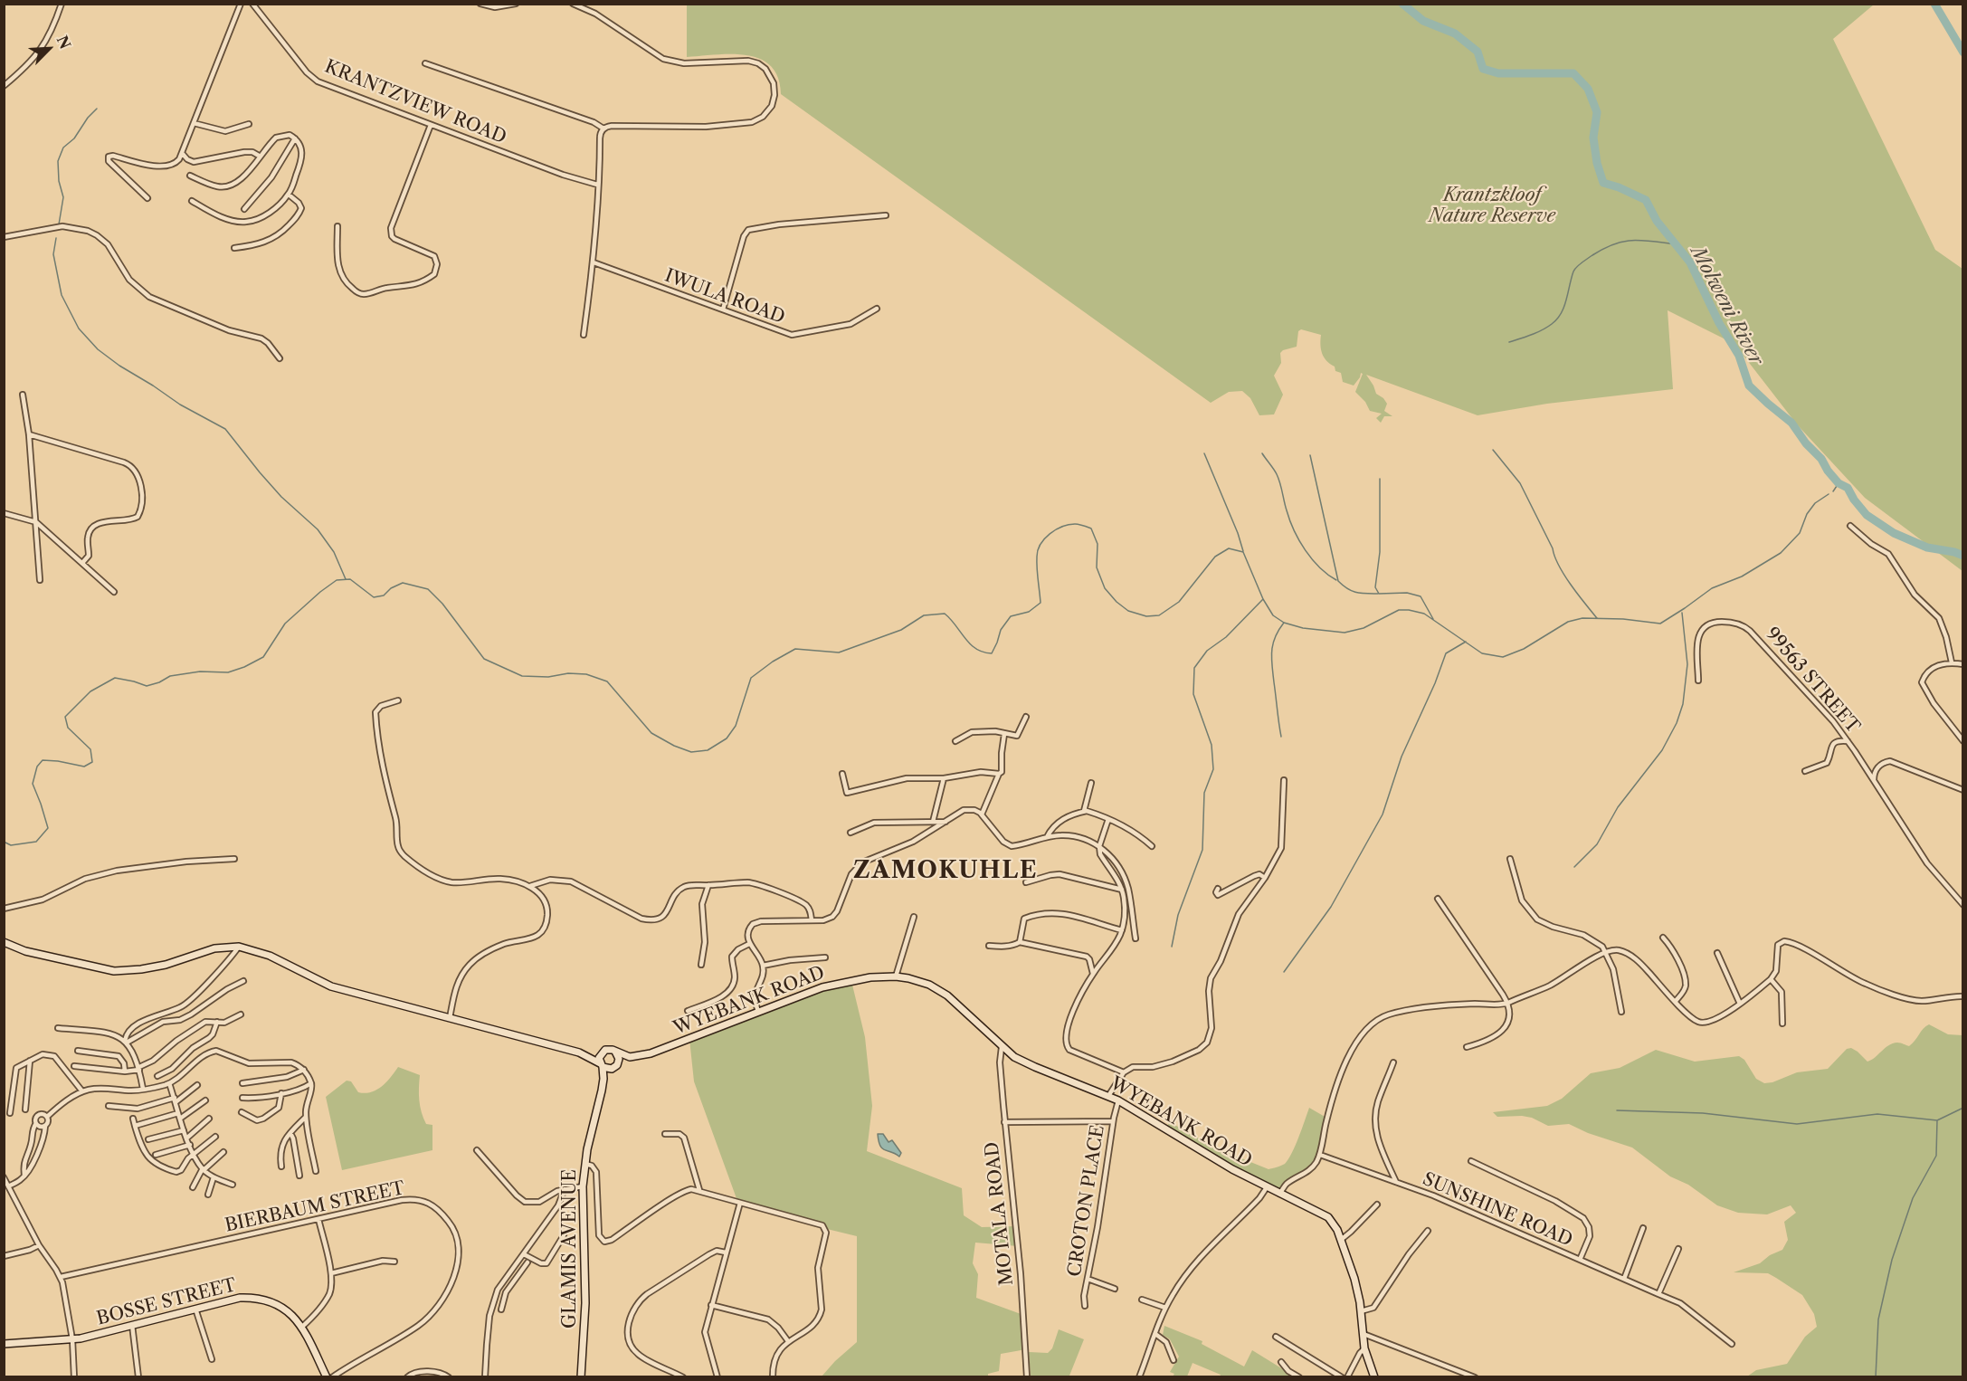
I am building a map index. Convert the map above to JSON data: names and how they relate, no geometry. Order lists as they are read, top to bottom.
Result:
{
  "streets": {
    "street": [
      "KRANTZVIEW ROAD",
      "IWULA ROAD",
      "99563 STREET",
      "WYEBANK ROAD",
      "CROTON PLACE",
      "BIERBAUM STREET",
      "SUNSHINE ROAD",
      "MOTALA ROAD",
      "GLAMIS AVENUE",
      "BOSSE STREET"
    ]
  },
  "crossings": [
    ["WYEBANK ROAD", "CROTON PLACE"],
    ["WYEBANK ROAD", "MOTALA ROAD"],
    ["WYEBANK ROAD", "GLAMIS AVENUE"]
  ],
  "districts": ["ZAMOKUHLE"],
  "water": ["Molweni River"],
  "parks": ["Krantzkloof Nature Reserve"],
  "north": "top right"
}
